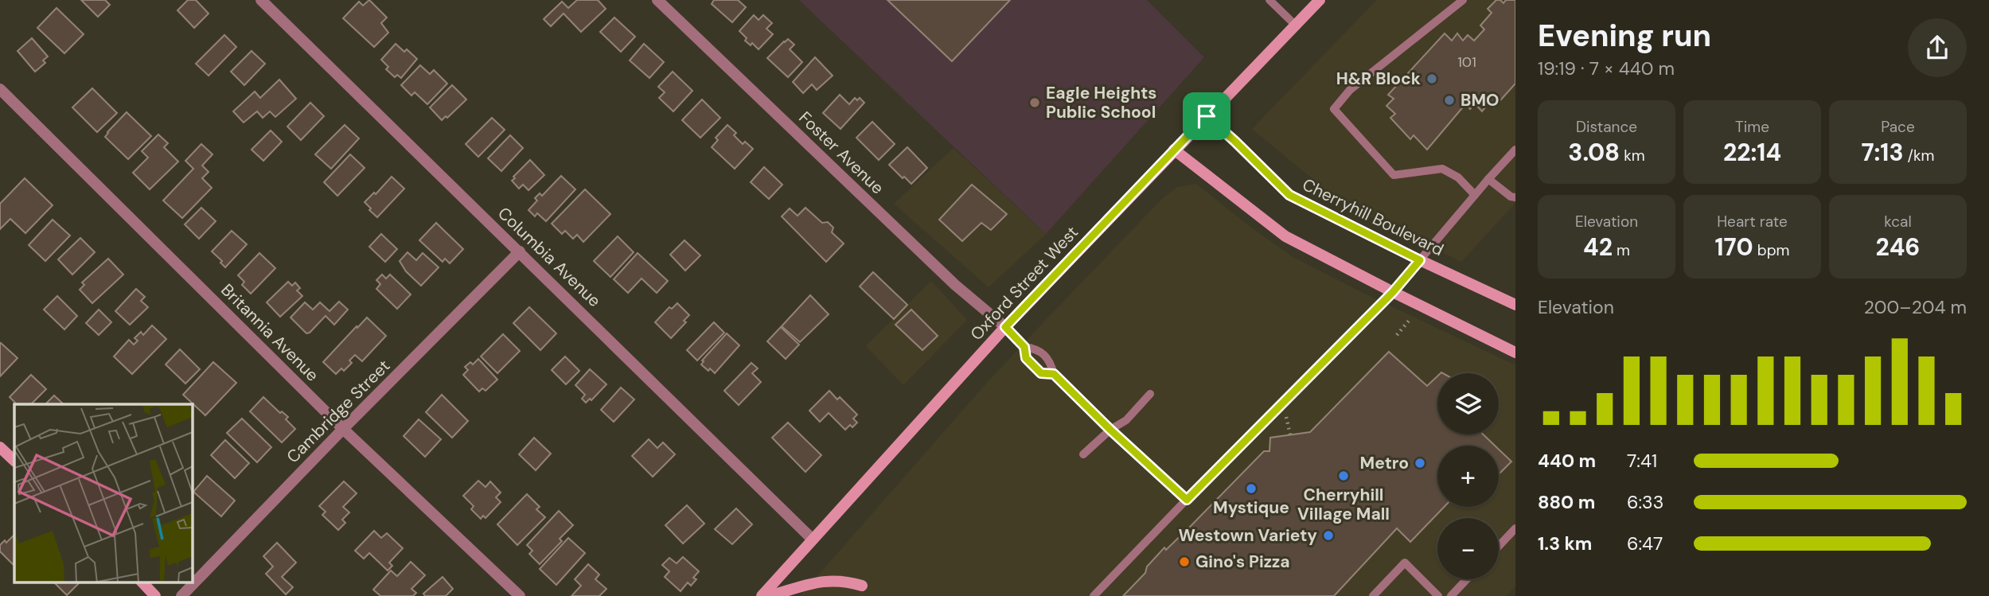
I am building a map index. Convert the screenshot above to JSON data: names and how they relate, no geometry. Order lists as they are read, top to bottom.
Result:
{
  "streets": {
    "main road": ["Cherryhill Boulevard", "Oxford Street West"],
    "street": [
      "Foster Avenue",
      "Columbia Avenue",
      "Britannia Avenue",
      "Cambridge Street"
    ]
  },
  "crossings": [
    ["Foster Avenue", "Oxford Street West"],
    ["Cherryhill Boulevard", "Oxford Street West"],
    ["Columbia Avenue", "Oxford Street West"],
    ["Columbia Avenue", "Cambridge Street"],
    ["Britannia Avenue", "Cambridge Street"]
  ],
  "places": [
    "H&R Block",
    "BMO",
    "Eagle Heights Public School",
    "Metro",
    "Cherryhill Village Mall",
    "Mystique",
    "Westown Variety",
    "Gino's Pizza"
  ],
  "house_numbers": ["101"],
  "page": {
    "heading": ["Evening run", "19:19 · 7 × 440 m"],
    "stats": [
      ["Distance", "3.08 km"],
      ["Time", "22:14"],
      ["Pace", "7:13 /km"],
      ["Elevation", "42 m"],
      ["Heart rate", "170 bpm"],
      ["kcal", "246"]
    ],
    "chart": ["Elevation", "200–204 m"],
    "map_buttons": ["+", "−"],
    "list": [
      {
        "name": "440 m",
        "note": "7:41"
      },
      {
        "name": "880 m",
        "note": "6:33"
      },
      {
        "name": "1.3 km",
        "note": "6:47"
      }
    ]
  }
}
